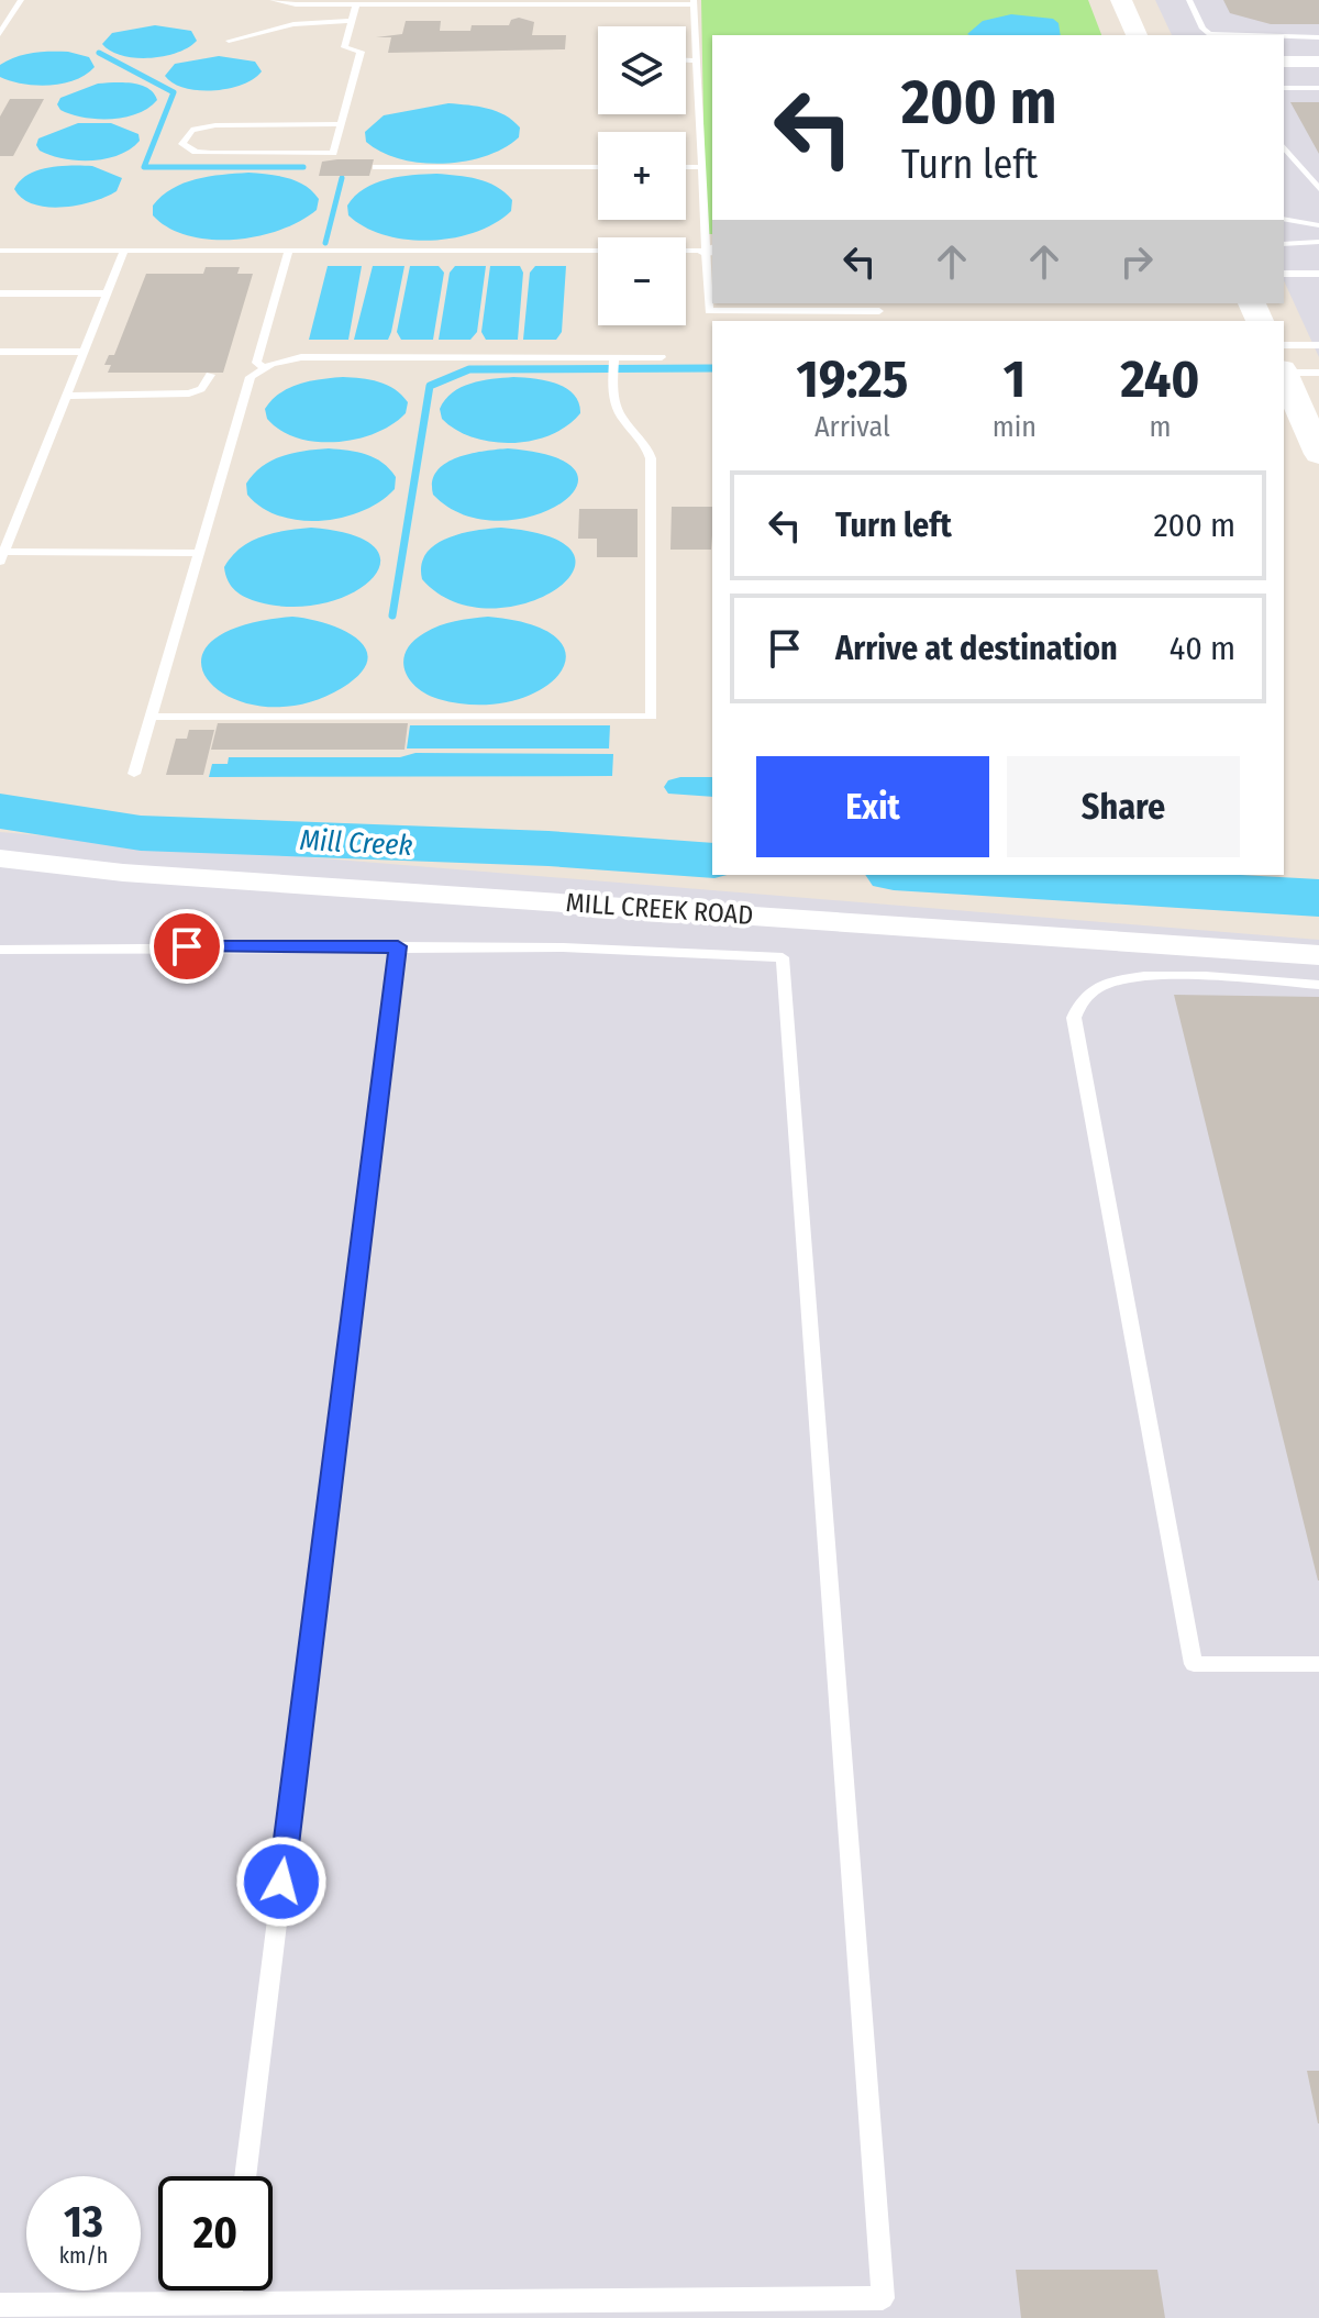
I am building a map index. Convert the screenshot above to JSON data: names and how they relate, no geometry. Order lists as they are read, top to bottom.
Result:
{
  "streets": {
    "street": ["MILL CREEK ROAD"]
  },
  "water": ["Mill Creek"],
  "page": {
    "map_buttons": ["+", "−"],
    "turn": ["200 m", "Turn left"],
    "eta": [
      "19:25",
      "Arrival",
      "1",
      "min",
      "240",
      "m"
    ],
    "list": [
      {
        "name": "Turn left",
        "value": "200 m"
      },
      {
        "name": "Arrive at destination",
        "value": "40 m"
      }
    ],
    "buttons": ["Exit", "Share"],
    "speed": "13 km/h",
    "limit": "20"
  }
}
